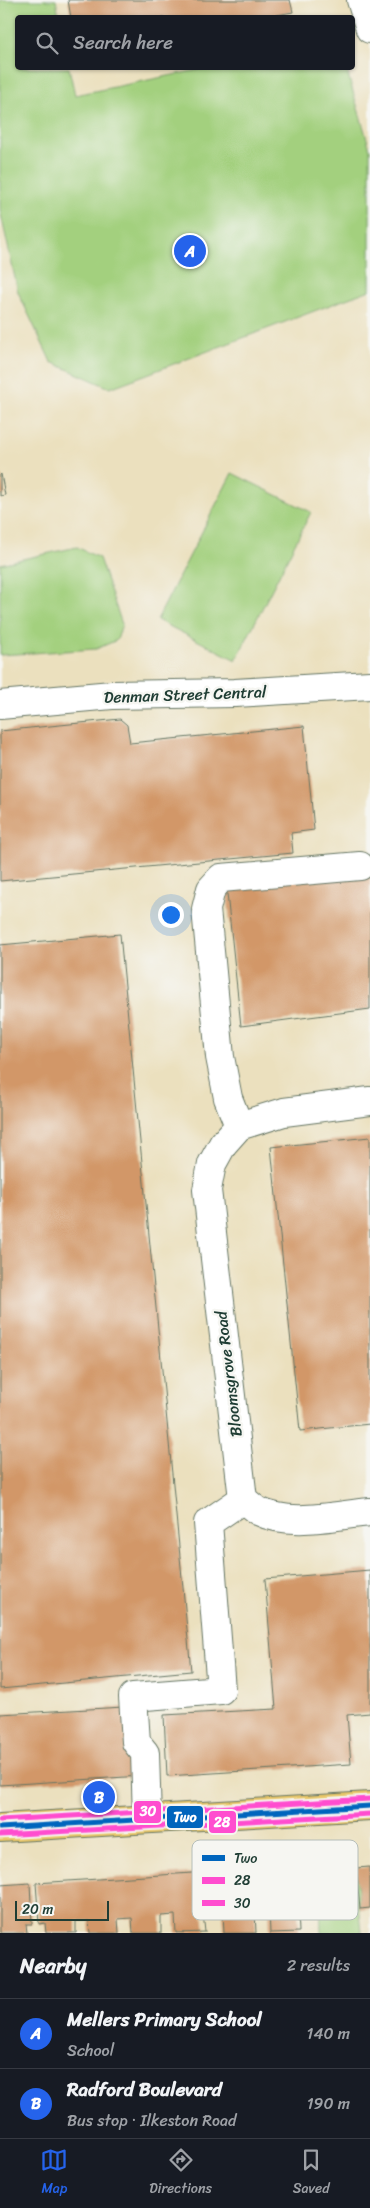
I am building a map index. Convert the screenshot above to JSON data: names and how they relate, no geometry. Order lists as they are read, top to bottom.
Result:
{
  "streets": {
    "street": ["Denman Street Central", "Bloomsgrove Road"]
  },
  "lines": ["transit line 30", "transit line Two", "transit line 28"],
  "legend": ["Two", "28", "30"],
  "scale_bar": "20 m",
  "page": {
    "search": "Search here",
    "pins": ["A", "B"],
    "scale": "20 m",
    "heading": ["Nearby", "2 results"],
    "list": [
      {
        "mark": "A",
        "name": "Mellers Primary School",
        "note": "School",
        "value": "140 m"
      },
      {
        "mark": "B",
        "name": "Radford Boulevard",
        "note": "Bus stop · Ilkeston Road",
        "value": "190 m"
      }
    ],
    "nav": ["Map", "Directions", "Saved"]
  }
}
